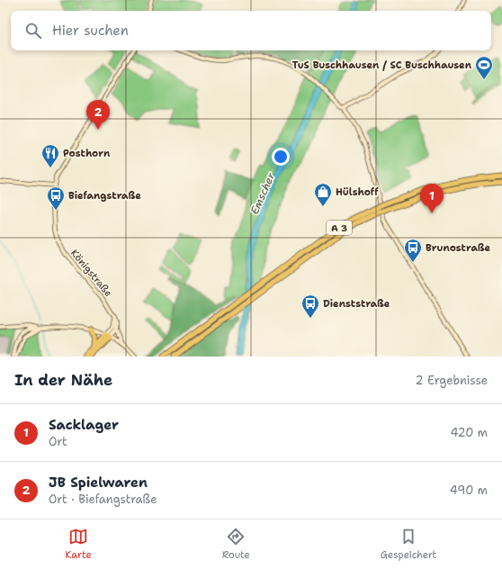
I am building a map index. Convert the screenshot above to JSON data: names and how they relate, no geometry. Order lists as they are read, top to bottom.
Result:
{
  "streets": {
    "highway": ["A 3"],
    "main road": ["Königstraße"]
  },
  "water": ["Emscher"],
  "places": {
    "sports": ["TuS Buschhausen / SC Buschhausen"],
    "restaurant": ["Posthorn"],
    "shop": ["Hülshoff"],
    "bus stop": ["Biefangstraße", "Brunostraße", "Dienststraße"]
  },
  "page": {
    "search": "Hier suchen",
    "pins": ["2", "1"],
    "heading": ["In der Nähe", "2 Ergebnisse"],
    "list": [
      {
        "mark": "1",
        "name": "Sacklager",
        "note": "Ort",
        "value": "420 m"
      },
      {
        "mark": "2",
        "name": "JB Spielwaren",
        "note": "Ort · Biefangstraße",
        "value": "490 m"
      }
    ],
    "nav": ["Karte", "Route", "Gespeichert"]
  }
}
